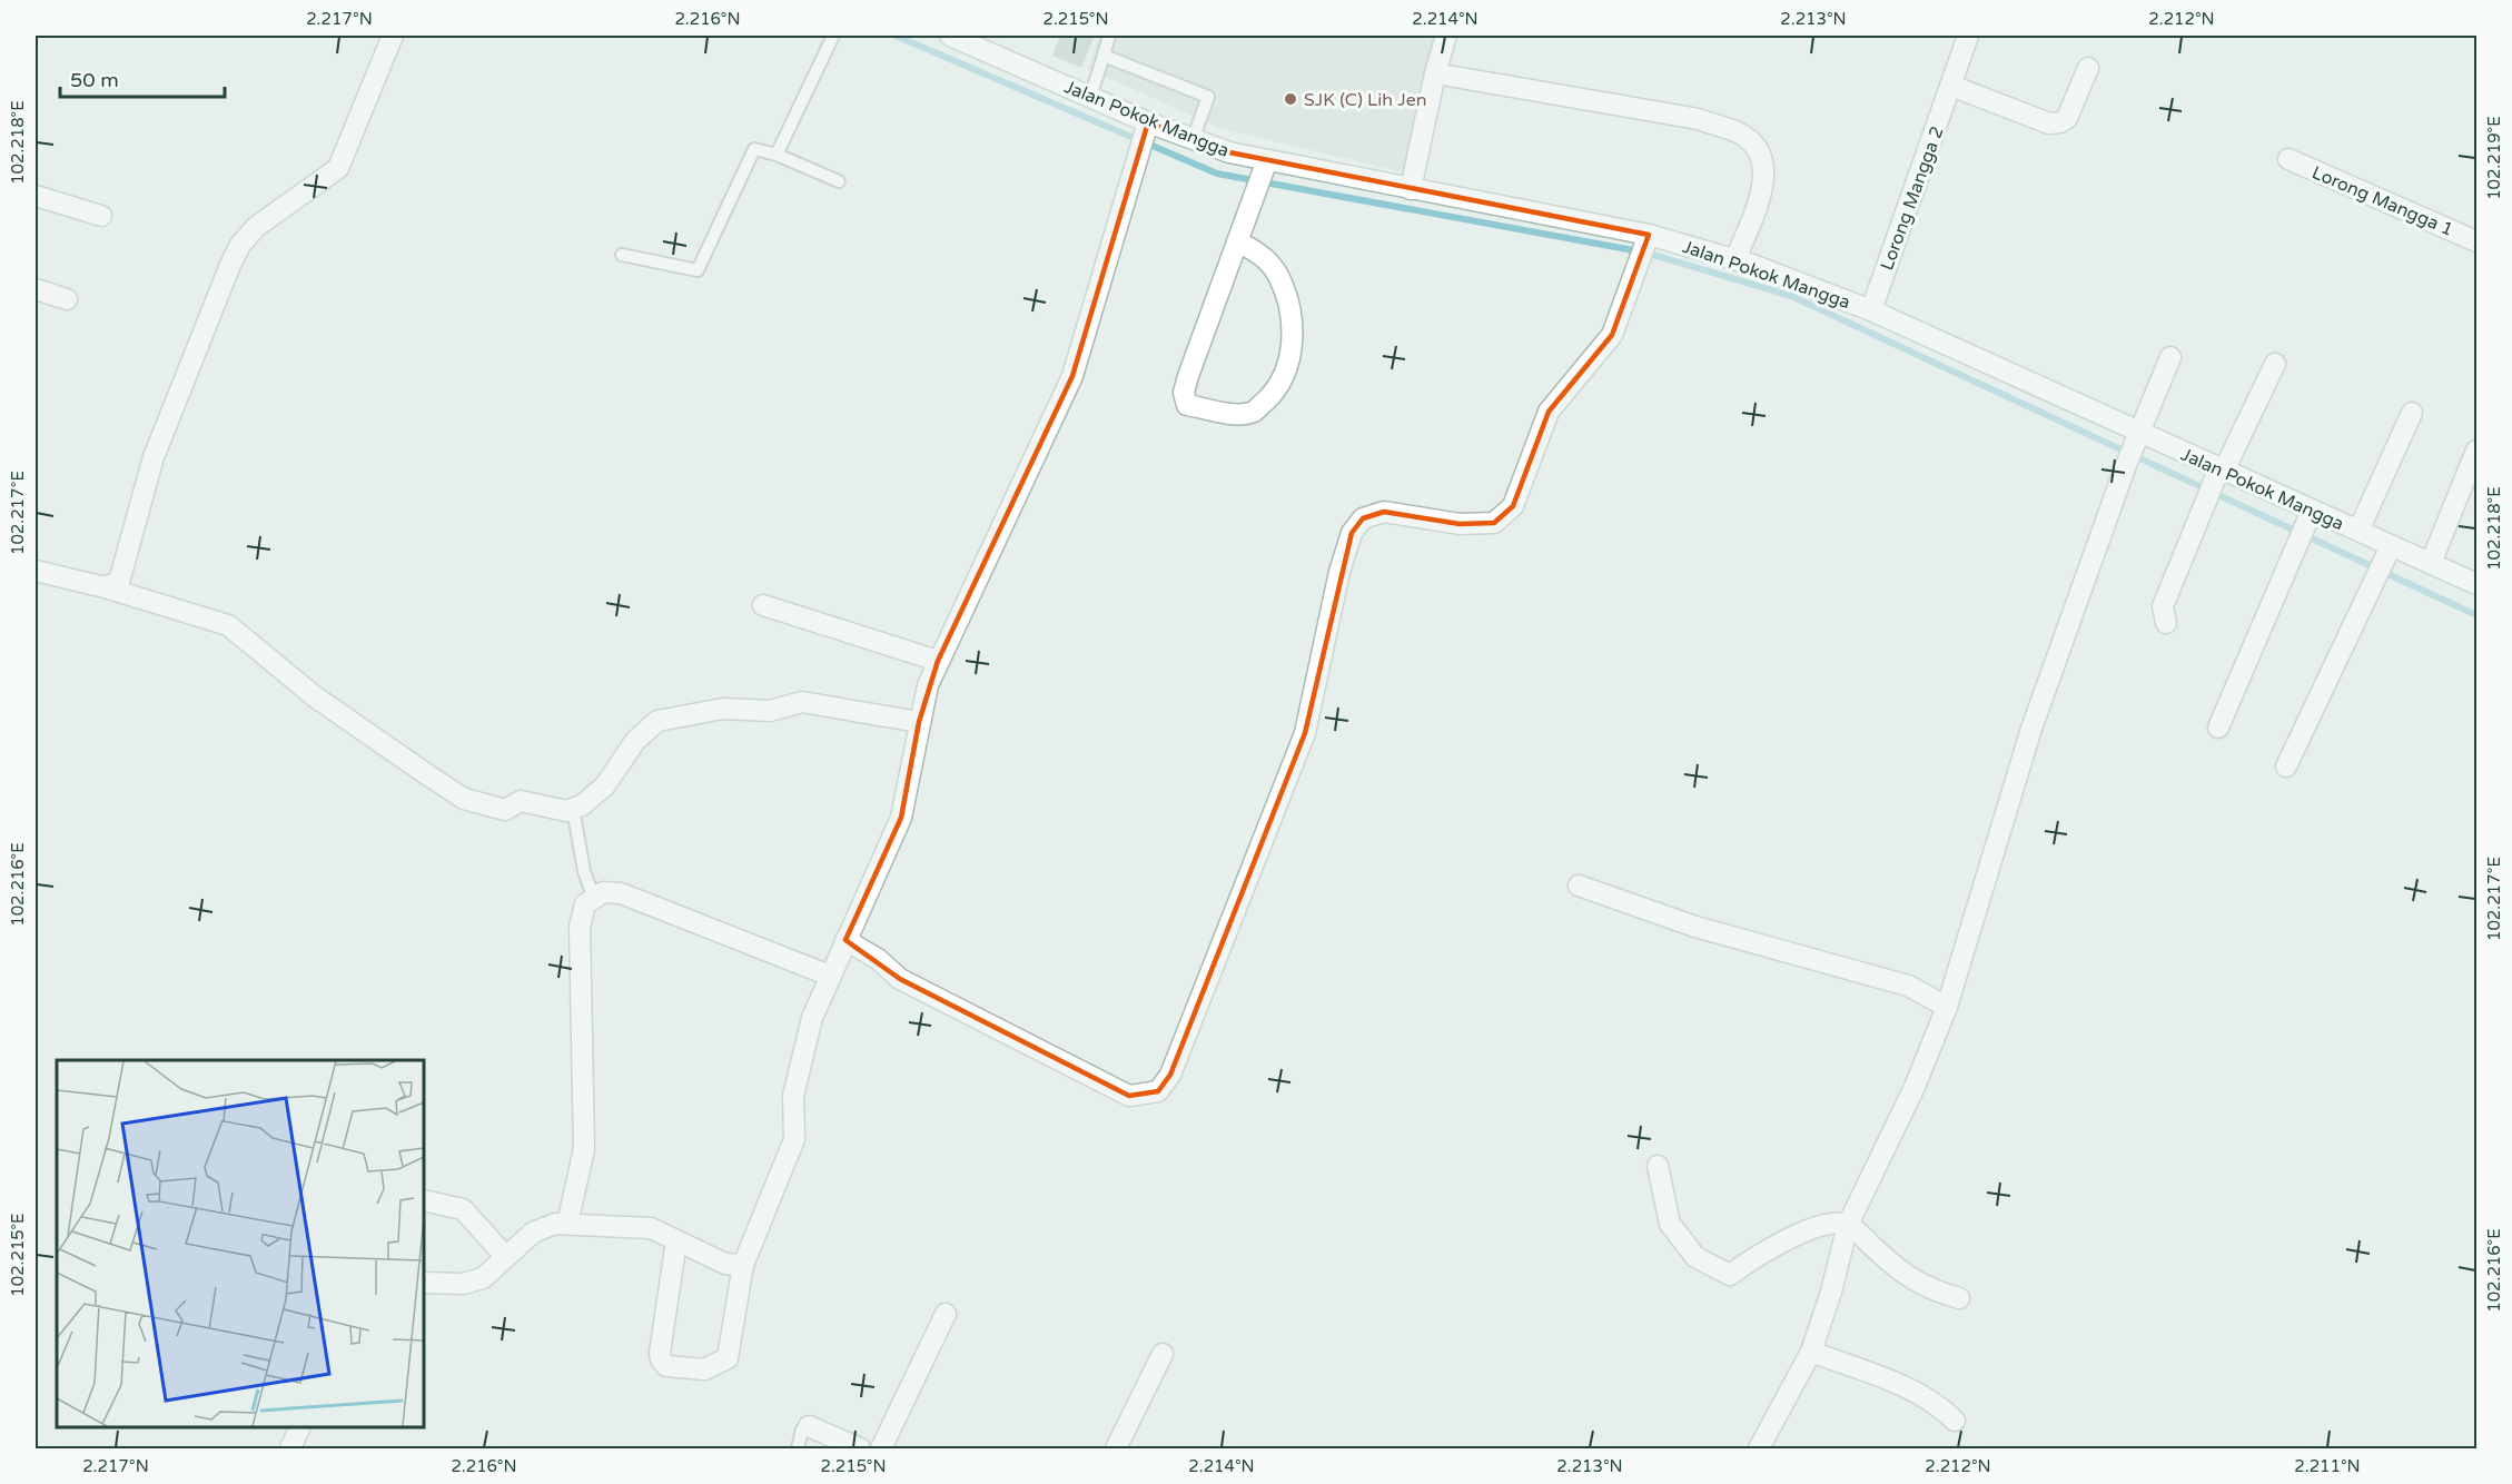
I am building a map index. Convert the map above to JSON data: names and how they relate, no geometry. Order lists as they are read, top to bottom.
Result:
{
  "streets": {
    "street": ["Jalan Pokok Mangga", "Lorong Mangga 2", "Lorong Mangga 1"]
  },
  "crossings": [
    ["Jalan Pokok Mangga", "Lorong Mangga 2"]
  ],
  "places": ["SJK (C) Lih Jen"],
  "scale_bar": "50 m",
  "coordinates": [
    "2.217°N",
    "2.216°N",
    "2.215°N",
    "2.214°N",
    "2.213°N",
    "2.212°N",
    "102.218°E",
    "102.219°E",
    "102.217°E",
    "102.216°E",
    "102.215°E",
    "2.211°N"
  ]
}
